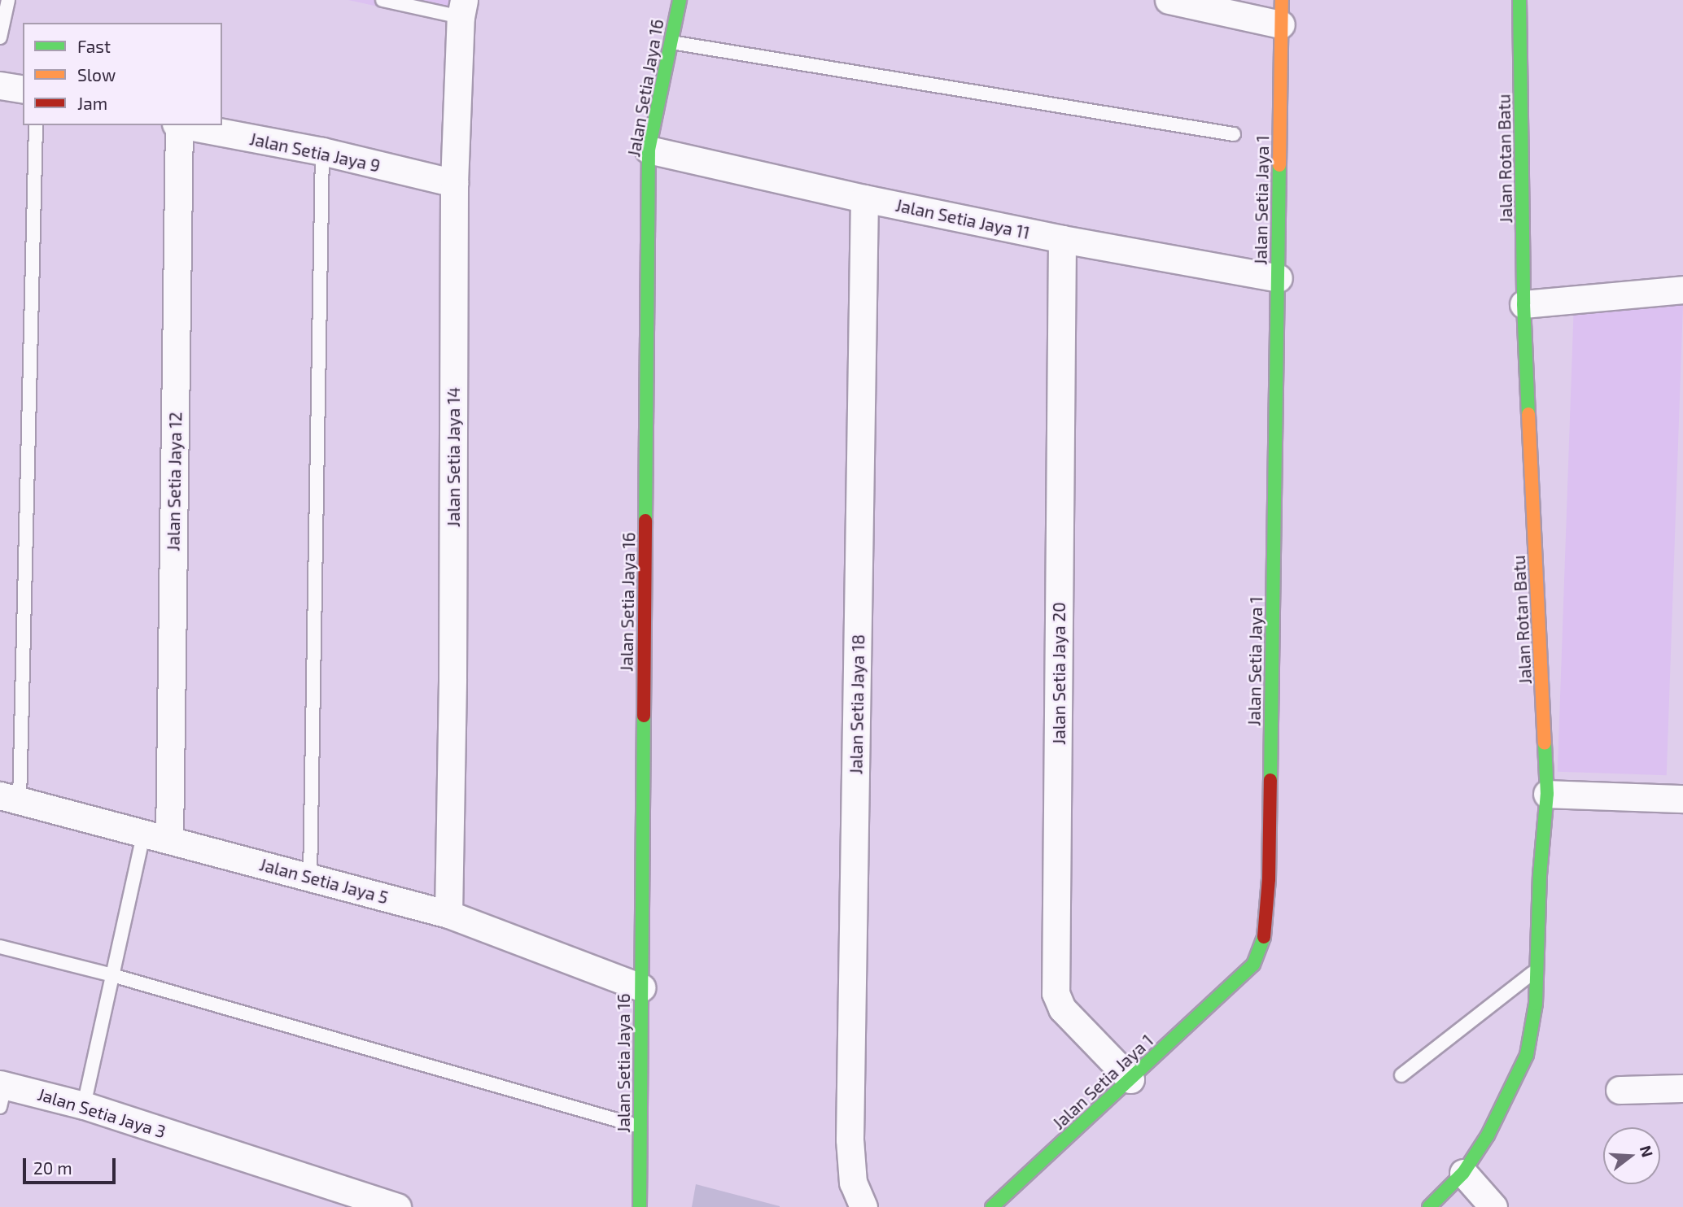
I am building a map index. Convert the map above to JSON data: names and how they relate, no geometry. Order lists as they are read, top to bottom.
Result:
{
  "streets": {
    "street": [
      "Jalan Setia Jaya 16",
      "Jalan Setia Jaya 9",
      "Jalan Rotan Batu",
      "Jalan Setia Jaya 1",
      "Jalan Setia Jaya 11",
      "Jalan Setia Jaya 14",
      "Jalan Setia Jaya 12",
      "Jalan Setia Jaya 20",
      "Jalan Setia Jaya 18",
      "Jalan Setia Jaya 5",
      "Jalan Setia Jaya 3"
    ]
  },
  "crossings": [
    ["Jalan Setia Jaya 16", "Jalan Setia Jaya 11"],
    ["Jalan Setia Jaya 16", "Jalan Setia Jaya 5"],
    ["Jalan Setia Jaya 9", "Jalan Setia Jaya 14"],
    ["Jalan Setia Jaya 1", "Jalan Setia Jaya 11"],
    ["Jalan Setia Jaya 1", "Jalan Setia Jaya 20"],
    ["Jalan Setia Jaya 11", "Jalan Setia Jaya 20"],
    ["Jalan Setia Jaya 11", "Jalan Setia Jaya 18"],
    ["Jalan Setia Jaya 14", "Jalan Setia Jaya 5"],
    ["Jalan Setia Jaya 12", "Jalan Setia Jaya 5"]
  ],
  "legend": ["Fast", "Slow", "Jam"],
  "scale_bar": "20 m",
  "north": "right"
}
